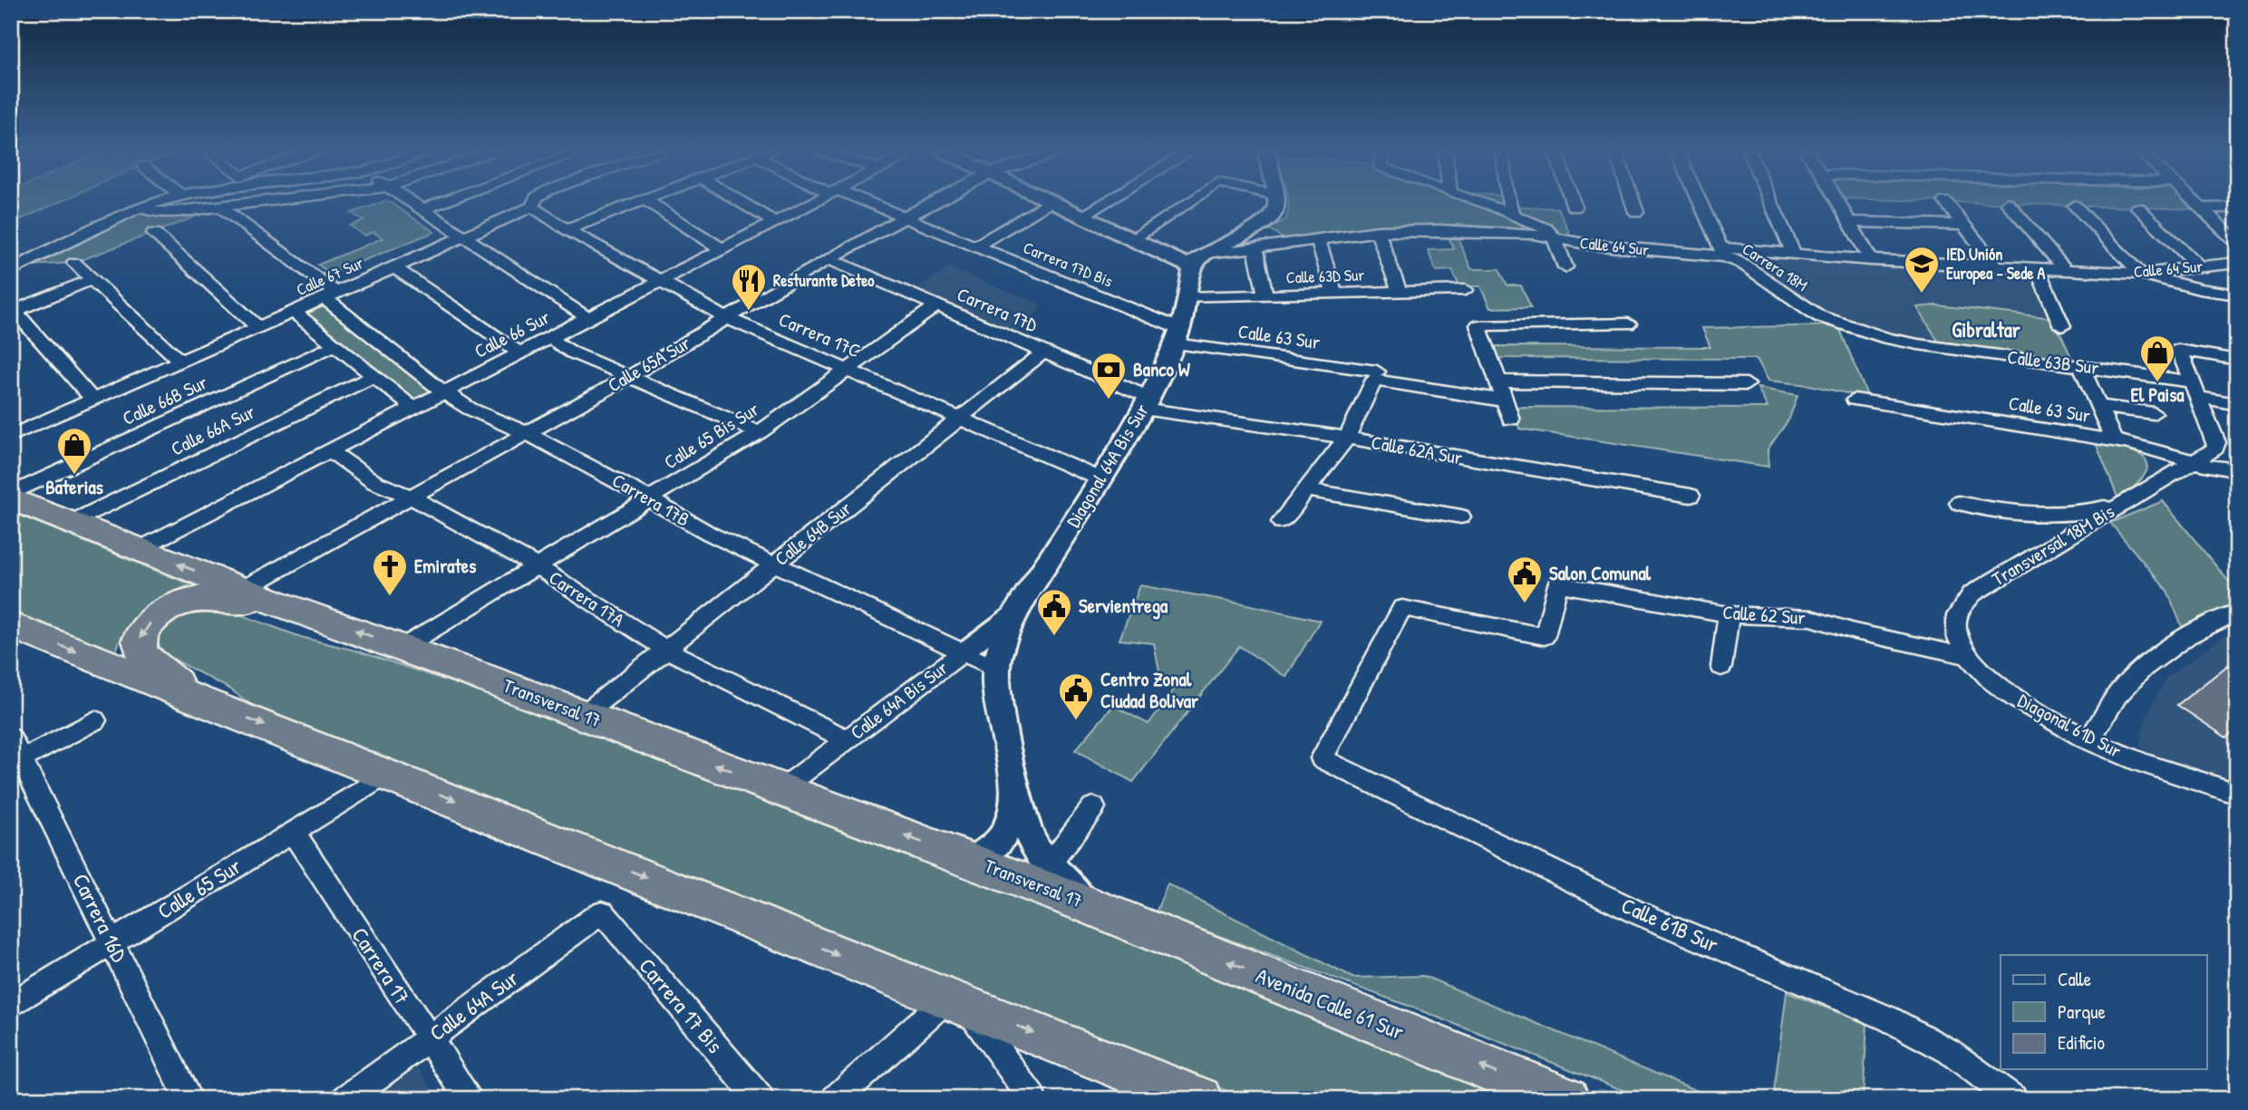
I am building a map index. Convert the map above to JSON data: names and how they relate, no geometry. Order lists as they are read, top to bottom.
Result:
{
  "streets": {
    "highway": ["Transversal 17", "Avenida Calle 61 Sur"],
    "street": [
      "Calle 64 Sur",
      "Carrera 17D Bis",
      "Carrera 18M",
      "Calle 67 Sur",
      "Calle 63D Sur",
      "Carrera 17D",
      "Calle 66 Sur",
      "Carrera 17C",
      "Calle 63 Sur",
      "Calle 63B Sur",
      "Calle 65A Sur",
      "Calle 66B Sur",
      "Calle 66A Sur",
      "Calle 65 Bis Sur",
      "Calle 62A Sur",
      "Diagonal 64A Bis Sur",
      "Carrera 17B",
      "Calle 64B Sur",
      "Transversal 18M Bis",
      "Carrera 17A",
      "Calle 62 Sur",
      "Calle 64A Bis Sur",
      "Diagonal 61D Sur",
      "Calle 65 Sur",
      "Carrera 16D",
      "Calle 61B Sur",
      "Carrera 17",
      "Calle 64A Sur",
      "Carrera 17 Bis"
    ]
  },
  "crossings": [
    ["Calle 64 Sur", "Carrera 18M"],
    ["Calle 64 Sur", "Diagonal 64A Bis Sur"],
    ["Carrera 17D Bis", "Calle 63 Sur"],
    ["Carrera 17D Bis", "Calle 65A Sur"],
    ["Carrera 17D Bis", "Diagonal 64A Bis Sur"],
    ["Carrera 18M", "Calle 63B Sur"],
    ["Calle 67 Sur", "Carrera 17C"],
    ["Calle 67 Sur", "Carrera 17B"],
    ["Calle 63D Sur", "Diagonal 64A Bis Sur"],
    ["Carrera 17D", "Calle 65A Sur"],
    ["Carrera 17D", "Calle 65 Bis Sur"],
    ["Carrera 17D", "Calle 62A Sur"],
    ["Carrera 17D", "Diagonal 64A Bis Sur"],
    ["Carrera 17D", "Calle 64B Sur"],
    ["Calle 66 Sur", "Carrera 17C"],
    ["Calle 66 Sur", "Carrera 17B"],
    ["Calle 66 Sur", "Carrera 17A"],
    ["Calle 66 Sur", "Transversal 17"],
    ["Carrera 17C", "Calle 65A Sur"],
    ["Carrera 17C", "Calle 65 Bis Sur"],
    ["Carrera 17C", "Diagonal 64A Bis Sur"],
    ["Carrera 17C", "Calle 64B Sur"],
    ["Calle 63 Sur", "Diagonal 64A Bis Sur"],
    ["Calle 63 Sur", "Transversal 18M Bis"],
    ["Calle 65A Sur", "Carrera 17B"],
    ["Calle 65A Sur", "Carrera 17A"],
    ["Calle 65A Sur", "Transversal 17"],
    ["Calle 66A Sur", "Transversal 17"],
    ["Calle 65 Bis Sur", "Carrera 17B"],
    ["Calle 65 Bis Sur", "Carrera 17A"],
    ["Calle 65 Bis Sur", "Transversal 17"],
    ["Calle 62A Sur", "Diagonal 64A Bis Sur"],
    ["Diagonal 64A Bis Sur", "Carrera 17B"],
    ["Diagonal 64A Bis Sur", "Calle 64A Bis Sur"],
    ["Carrera 17B", "Calle 64B Sur"],
    ["Carrera 17B", "Calle 64A Bis Sur"],
    ["Calle 64B Sur", "Carrera 17A"],
    ["Calle 64B Sur", "Transversal 17"],
    ["Transversal 18M Bis", "Calle 62 Sur"],
    ["Transversal 18M Bis", "Diagonal 61D Sur"],
    ["Carrera 17A", "Calle 64A Bis Sur"],
    ["Calle 62 Sur", "Diagonal 61D Sur"],
    ["Calle 62 Sur", "Calle 61B Sur"],
    ["Calle 64A Bis Sur", "Transversal 17"],
    ["Transversal 17", "Avenida Calle 61 Sur"],
    ["Calle 65 Sur", "Carrera 16D"],
    ["Calle 65 Sur", "Carrera 17"],
    ["Carrera 17", "Calle 64A Sur"],
    ["Calle 64A Sur", "Carrera 17 Bis"]
  ],
  "districts": ["Gibraltar"],
  "places": {
    "school or university": ["IED Unión Europea - Sede A"],
    "restaurant": ["Resturante Deteo"],
    "shop": ["El Paisa", "Baterias"],
    "bank": ["Banco W"],
    "church": ["Emirates"],
    "public building": ["Salon Comunal", "Servientrega", "Centro Zonal Ciudad Bolivar"]
  },
  "legend": ["Calle", "Parque", "Edificio"]
}
